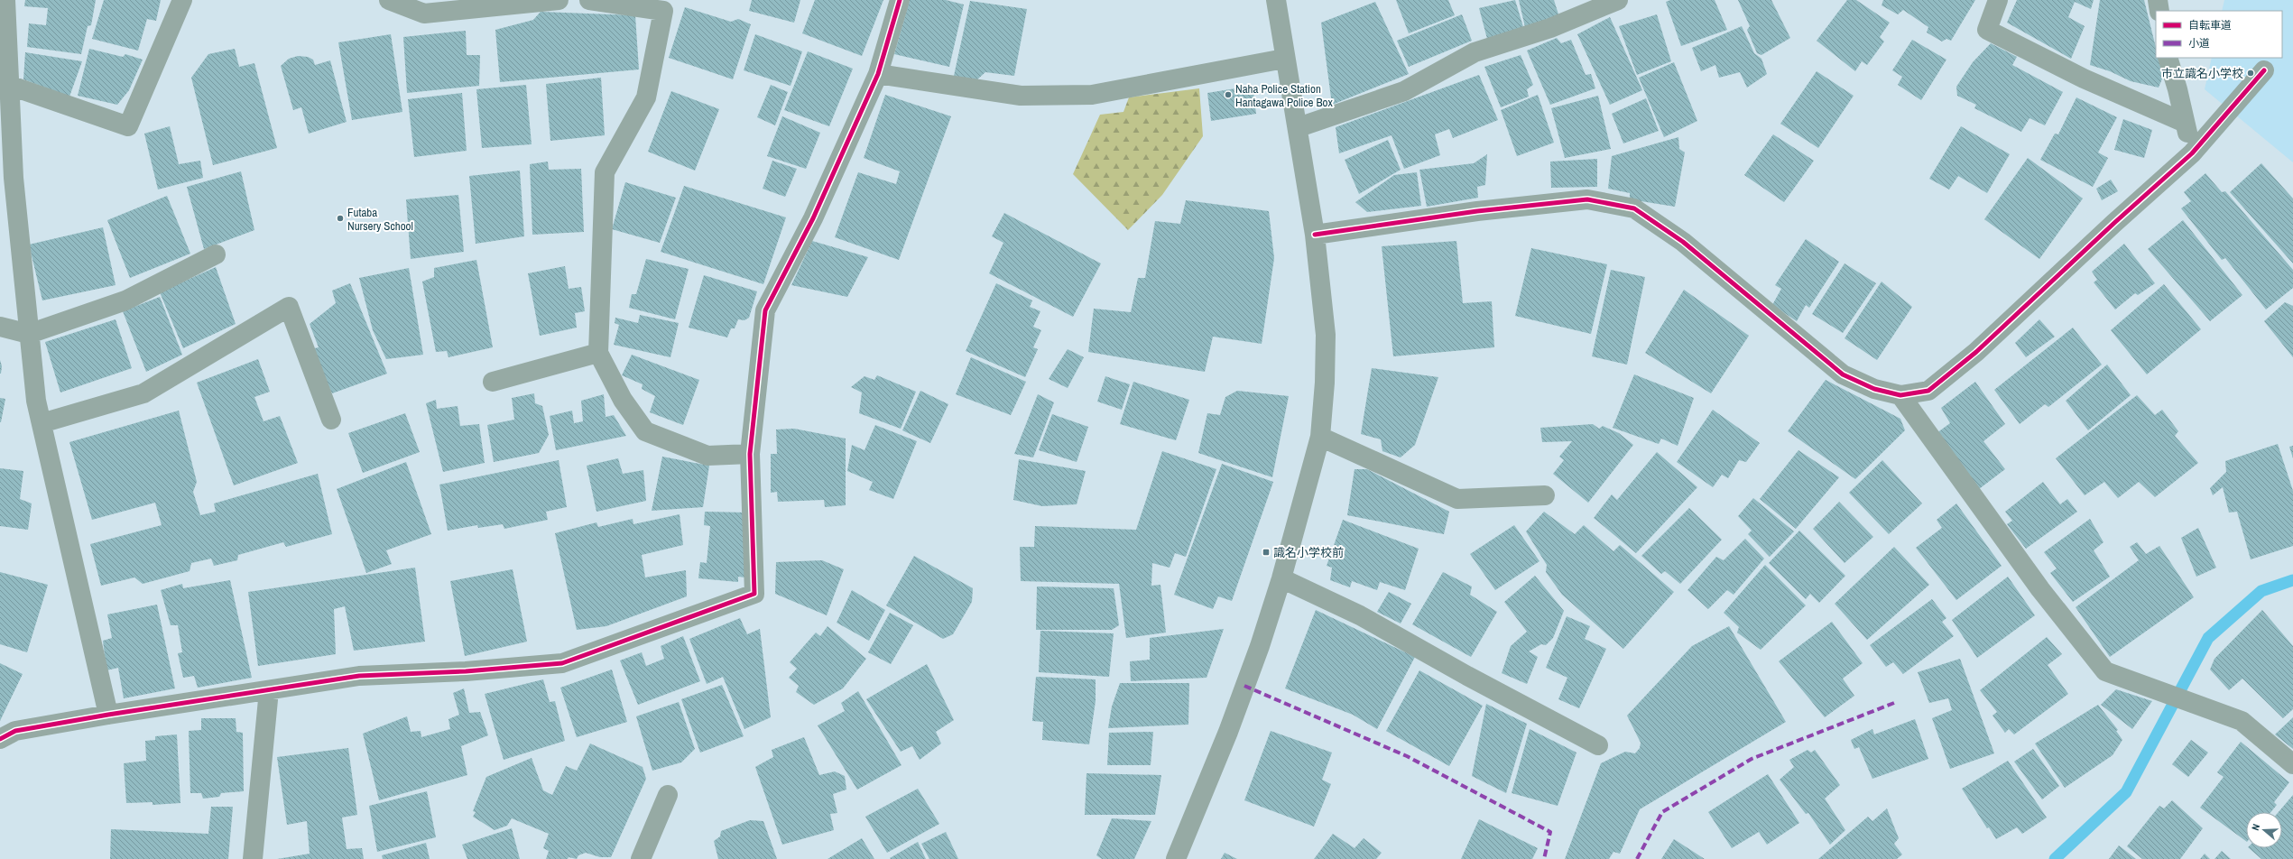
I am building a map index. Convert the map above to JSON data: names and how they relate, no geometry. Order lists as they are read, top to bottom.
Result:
{
  "places": {
    "other": ["市立識名小学校", "Naha Police Station Hantagawa Police Box", "Futaba Nursery School"],
    "transit": ["識名小学校前"]
  },
  "legend": ["自転車道", "小道"],
  "north": "left"
}
